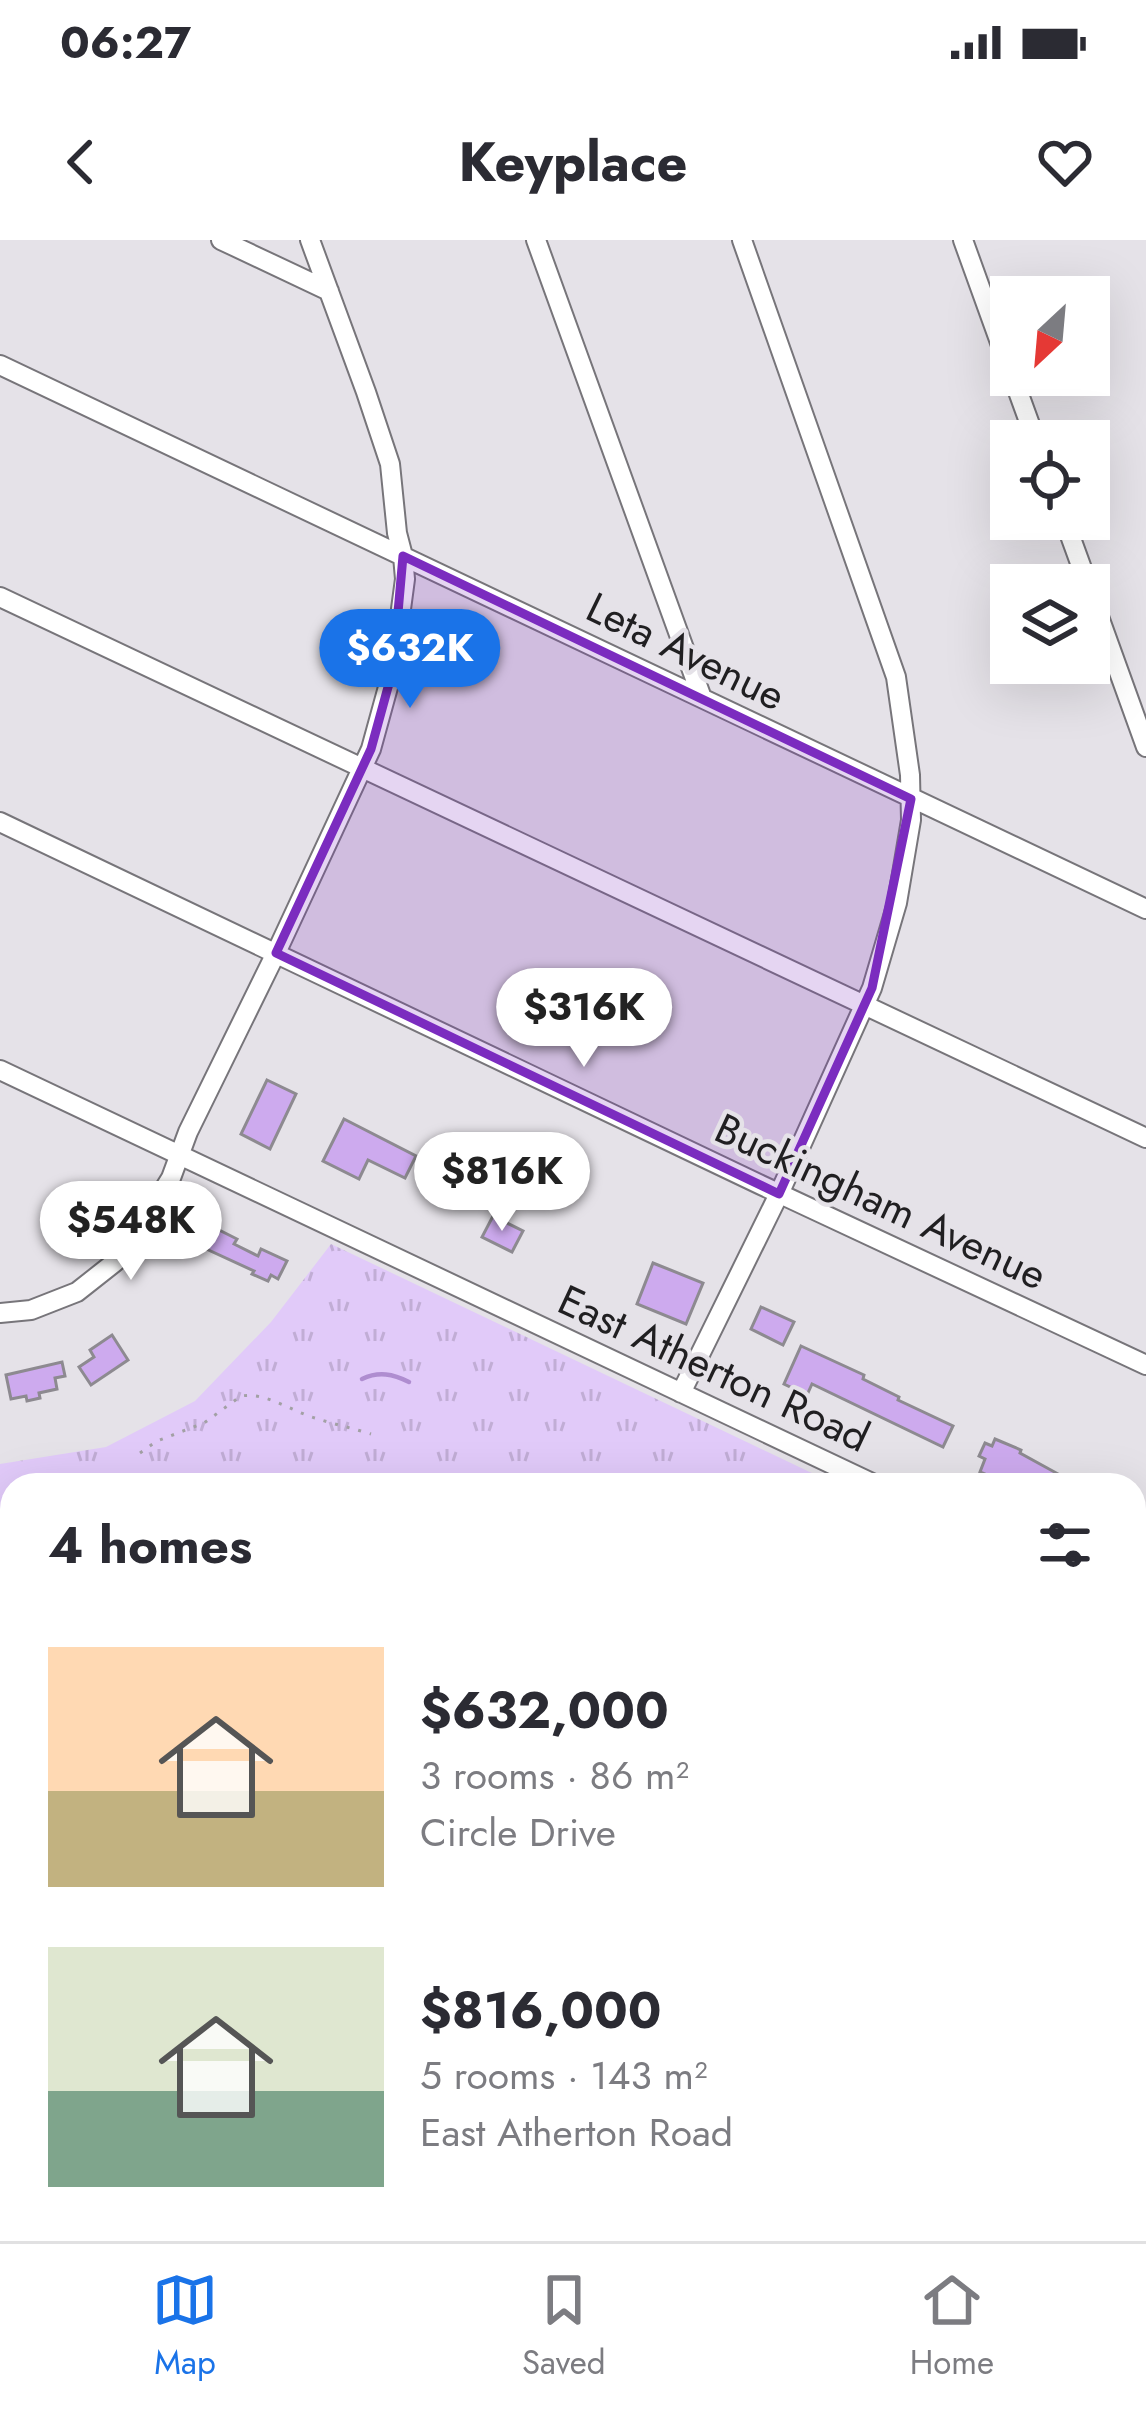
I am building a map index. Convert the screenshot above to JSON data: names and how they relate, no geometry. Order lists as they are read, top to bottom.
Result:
{
  "streets": {
    "street": ["Leta Avenue", "Buckingham Avenue", "East Atherton Road"]
  },
  "north": "bottom left",
  "page": {
    "status": "06:27",
    "header": "Keyplace",
    "price": [
      "$632K",
      "$316K",
      "$816K",
      "$548K"
    ],
    "heading": "4 homes",
    "list": [
      {
        "name": "$632,000",
        "note": "3 rooms · 86 m² · Circle Drive"
      },
      {
        "name": "$816,000",
        "note": "5 rooms · 143 m² · East Atherton Road"
      }
    ],
    "tabs": ["Map", "Saved", "Home"]
  }
}
